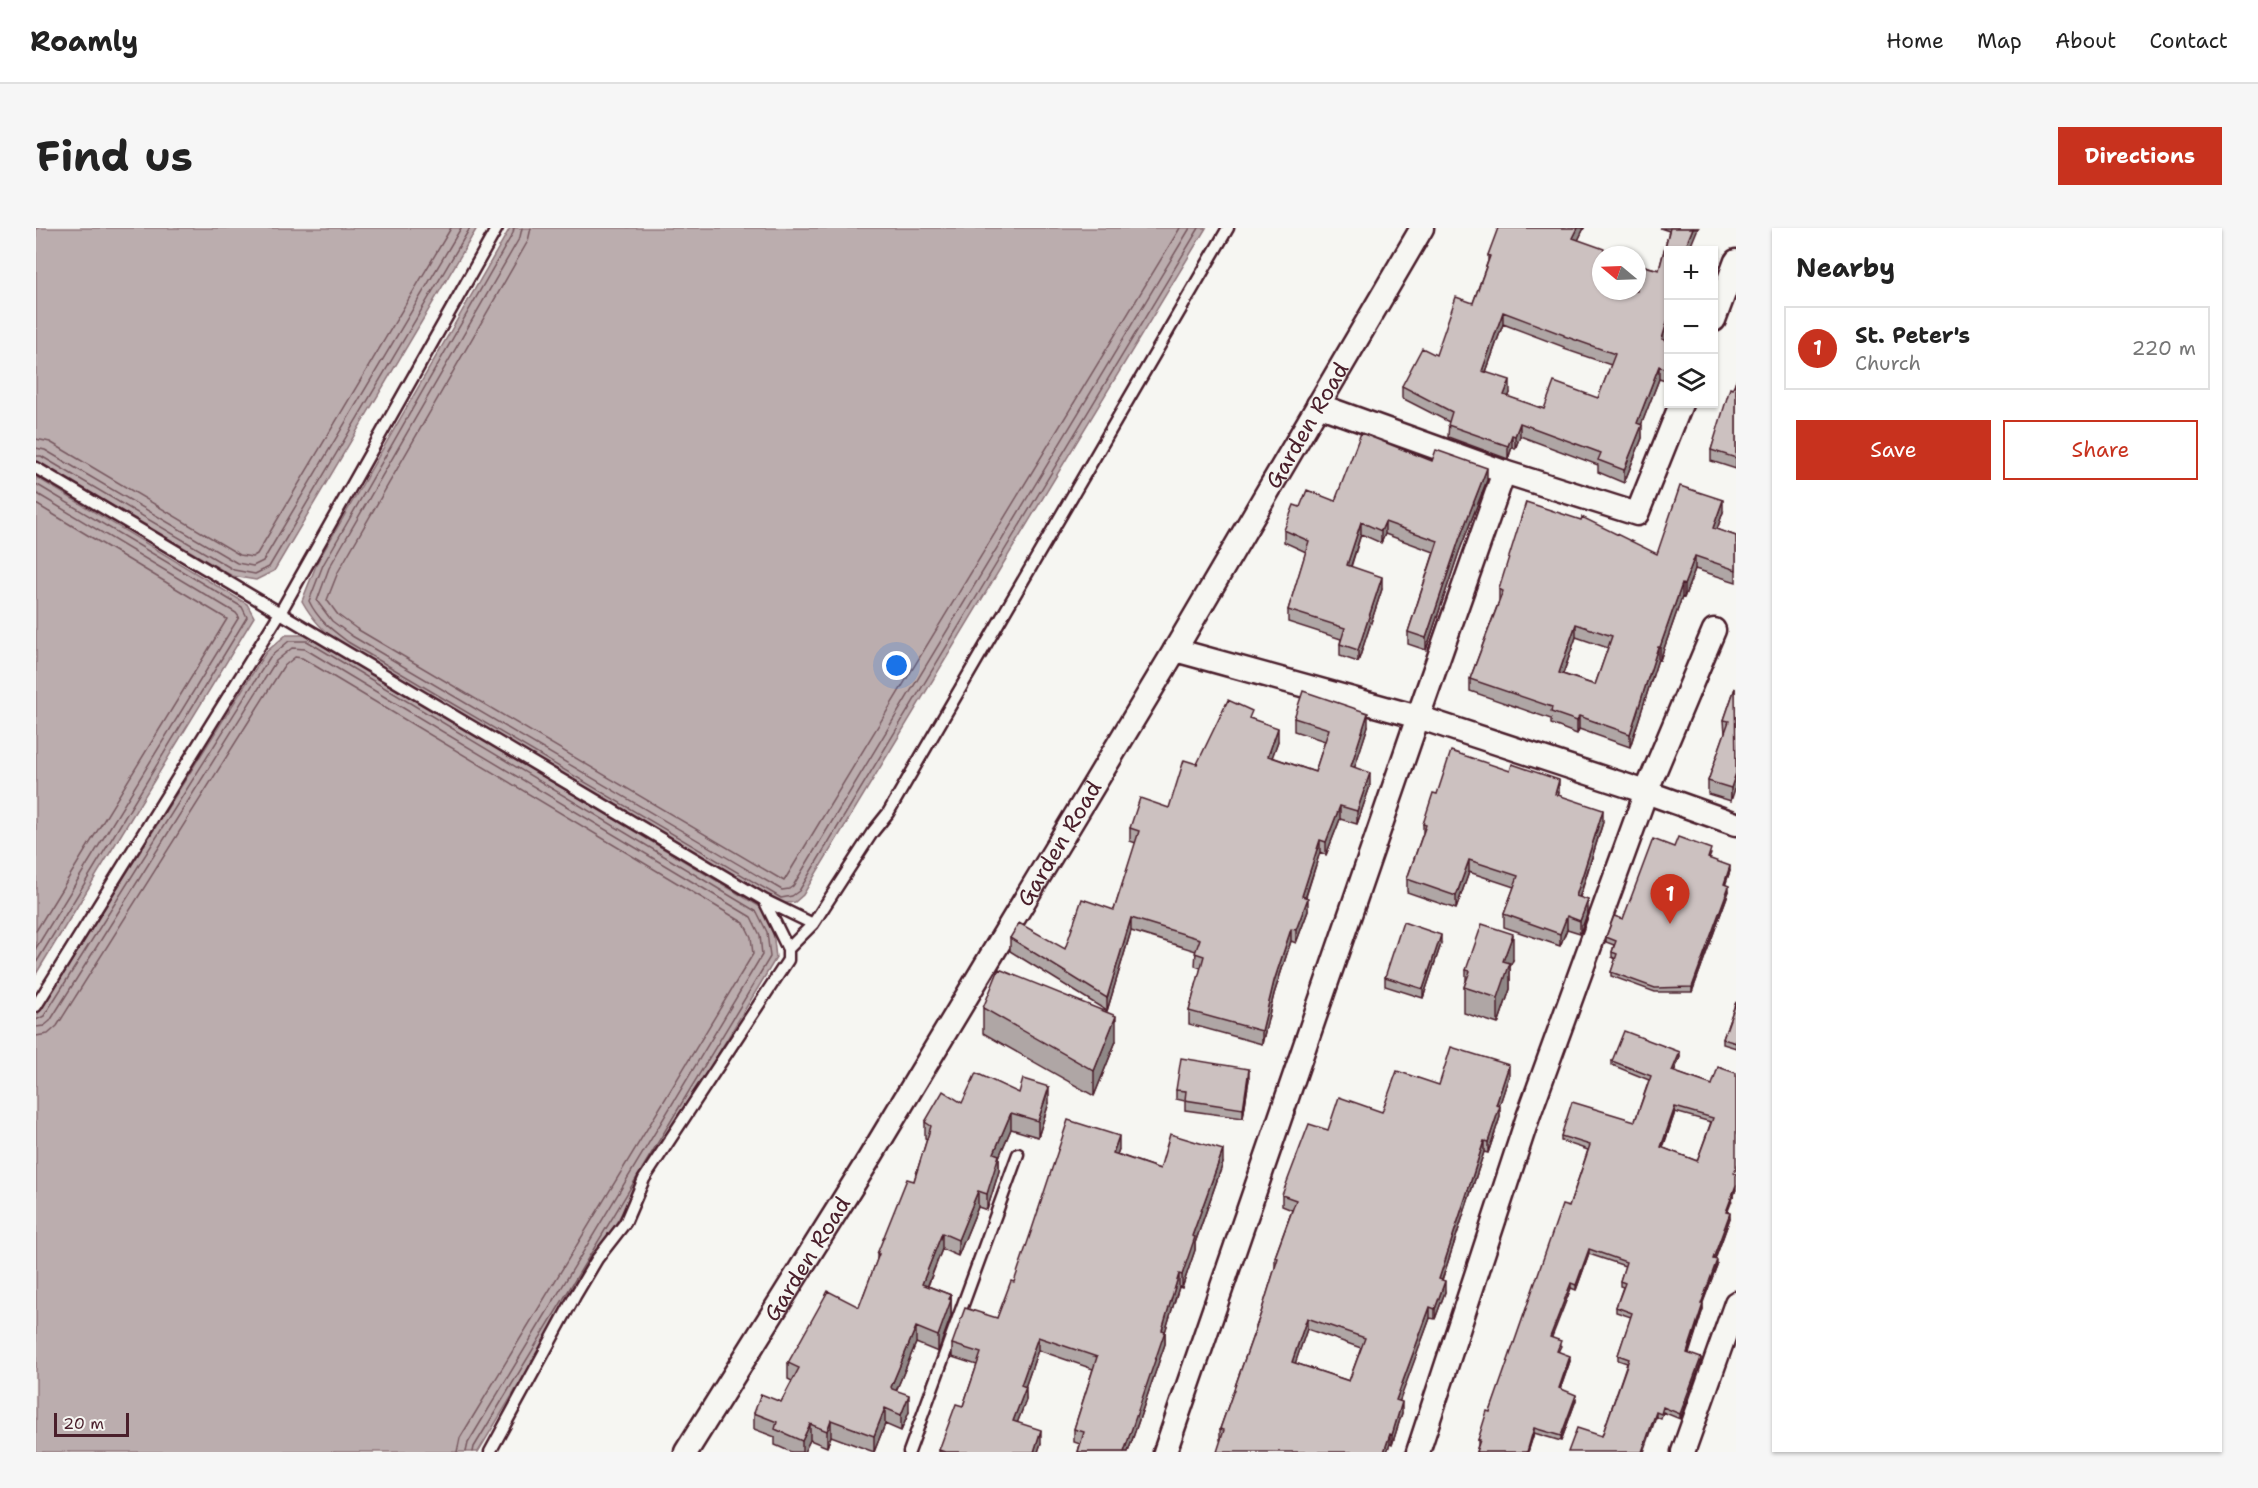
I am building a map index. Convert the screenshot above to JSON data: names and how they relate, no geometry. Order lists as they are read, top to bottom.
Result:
{
  "streets": {
    "street": ["Garden Road"]
  },
  "scale_bar": "20 m",
  "north": "left",
  "page": {
    "header": "Roamly",
    "nav": [
      "Home",
      "Map",
      "About",
      "Contact"
    ],
    "buttons": [
      "Directions",
      ["Save", "Share"]
    ],
    "title": "Find us",
    "heading": "Nearby",
    "map_buttons": ["+", "−"],
    "list": [
      {
        "mark": "1",
        "name": "St. Peter's",
        "note": "Church",
        "value": "220 m"
      }
    ],
    "pins": "1",
    "scale": "20 m"
  }
}
